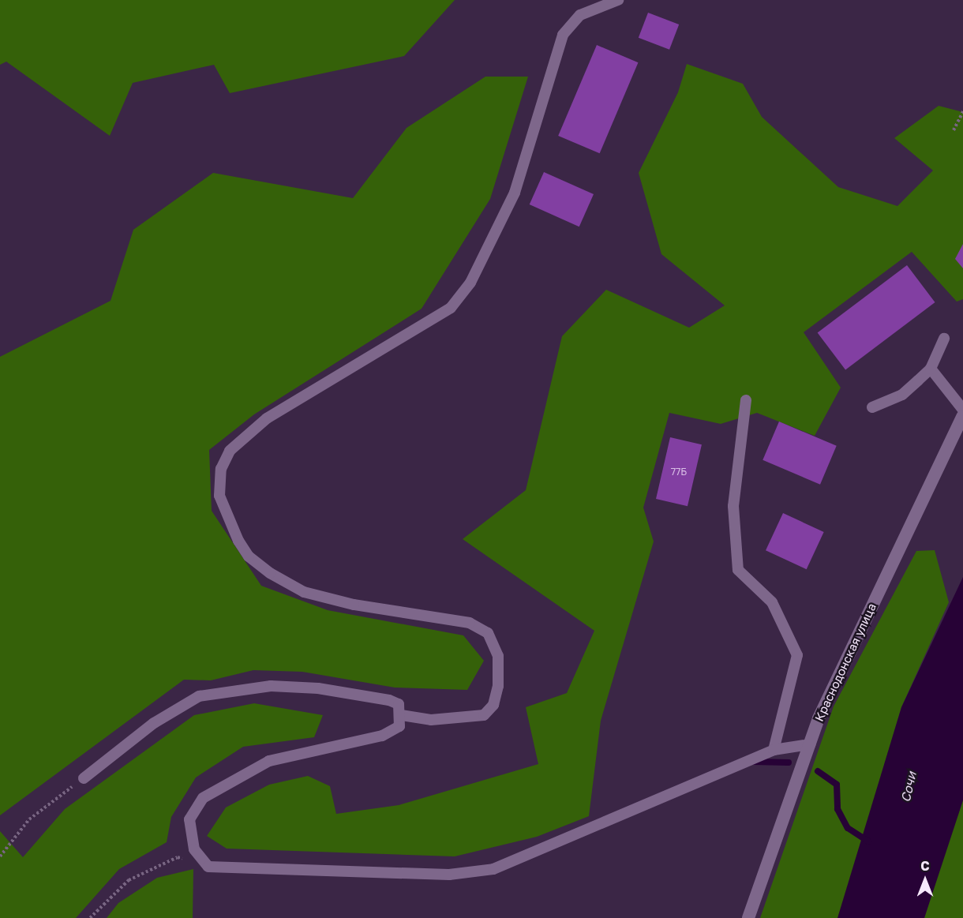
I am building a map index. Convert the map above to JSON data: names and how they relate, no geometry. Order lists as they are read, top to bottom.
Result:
{
  "streets": {
    "street": ["Краснодонская улица"]
  },
  "water": ["Сочи"],
  "house_numbers": ["77Б"],
  "north": "top"
}
